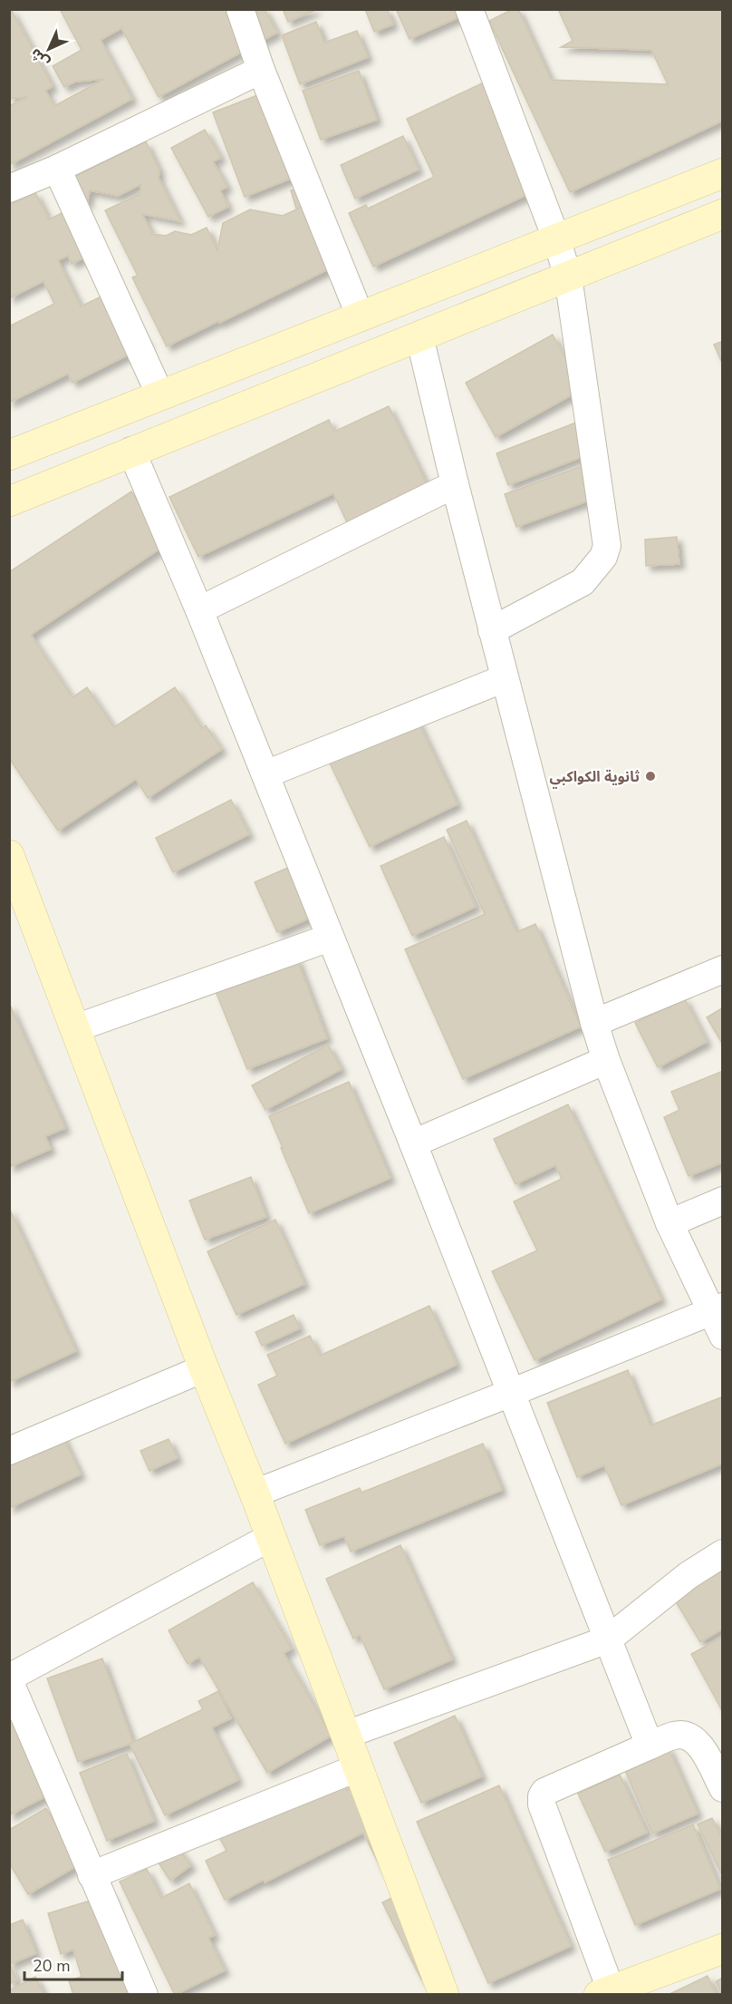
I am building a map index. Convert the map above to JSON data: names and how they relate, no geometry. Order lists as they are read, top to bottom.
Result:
{
  "places": ["ثانوية الكواكبي"],
  "scale_bar": "20 m",
  "north": "bottom left"
}
